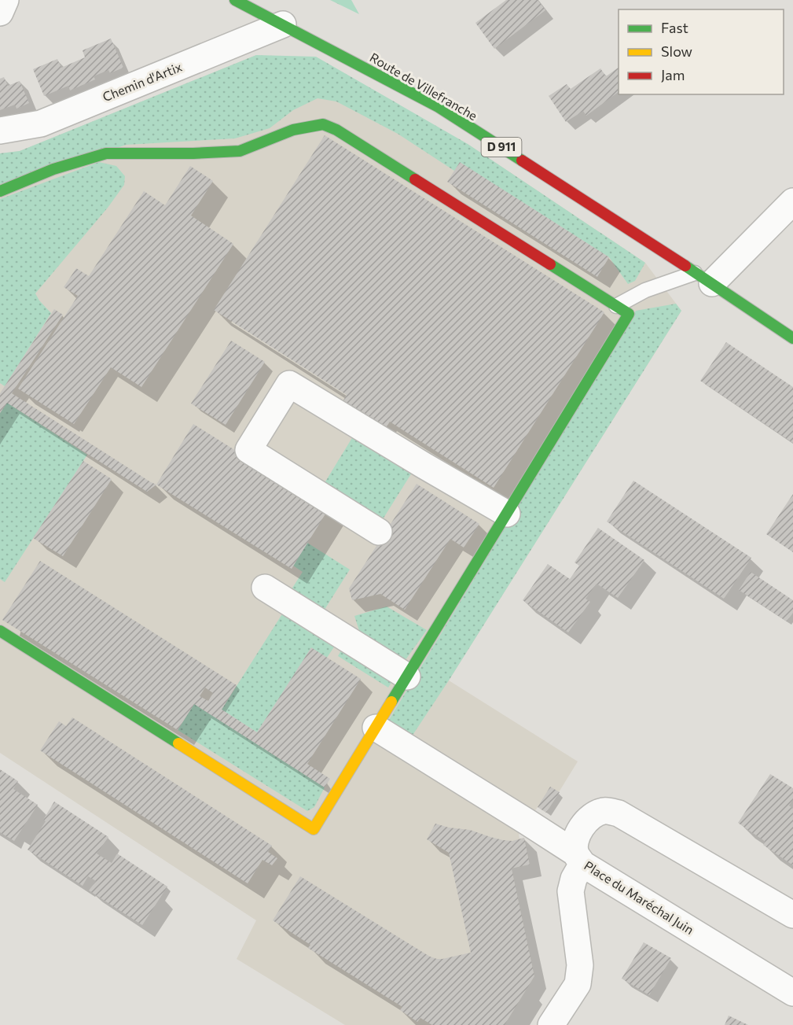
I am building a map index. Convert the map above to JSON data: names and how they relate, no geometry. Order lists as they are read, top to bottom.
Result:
{
  "streets": {
    "street": [
      "Chemin d'Artix",
      "Route de Villefranche",
      "D 911",
      "Place du Maréchal Juin"
    ]
  },
  "crossings": [
    ["Chemin d'Artix", "Route de Villefranche"],
    ["Route de Villefranche", "D 911"]
  ],
  "legend": ["Fast", "Slow", "Jam"]
}
